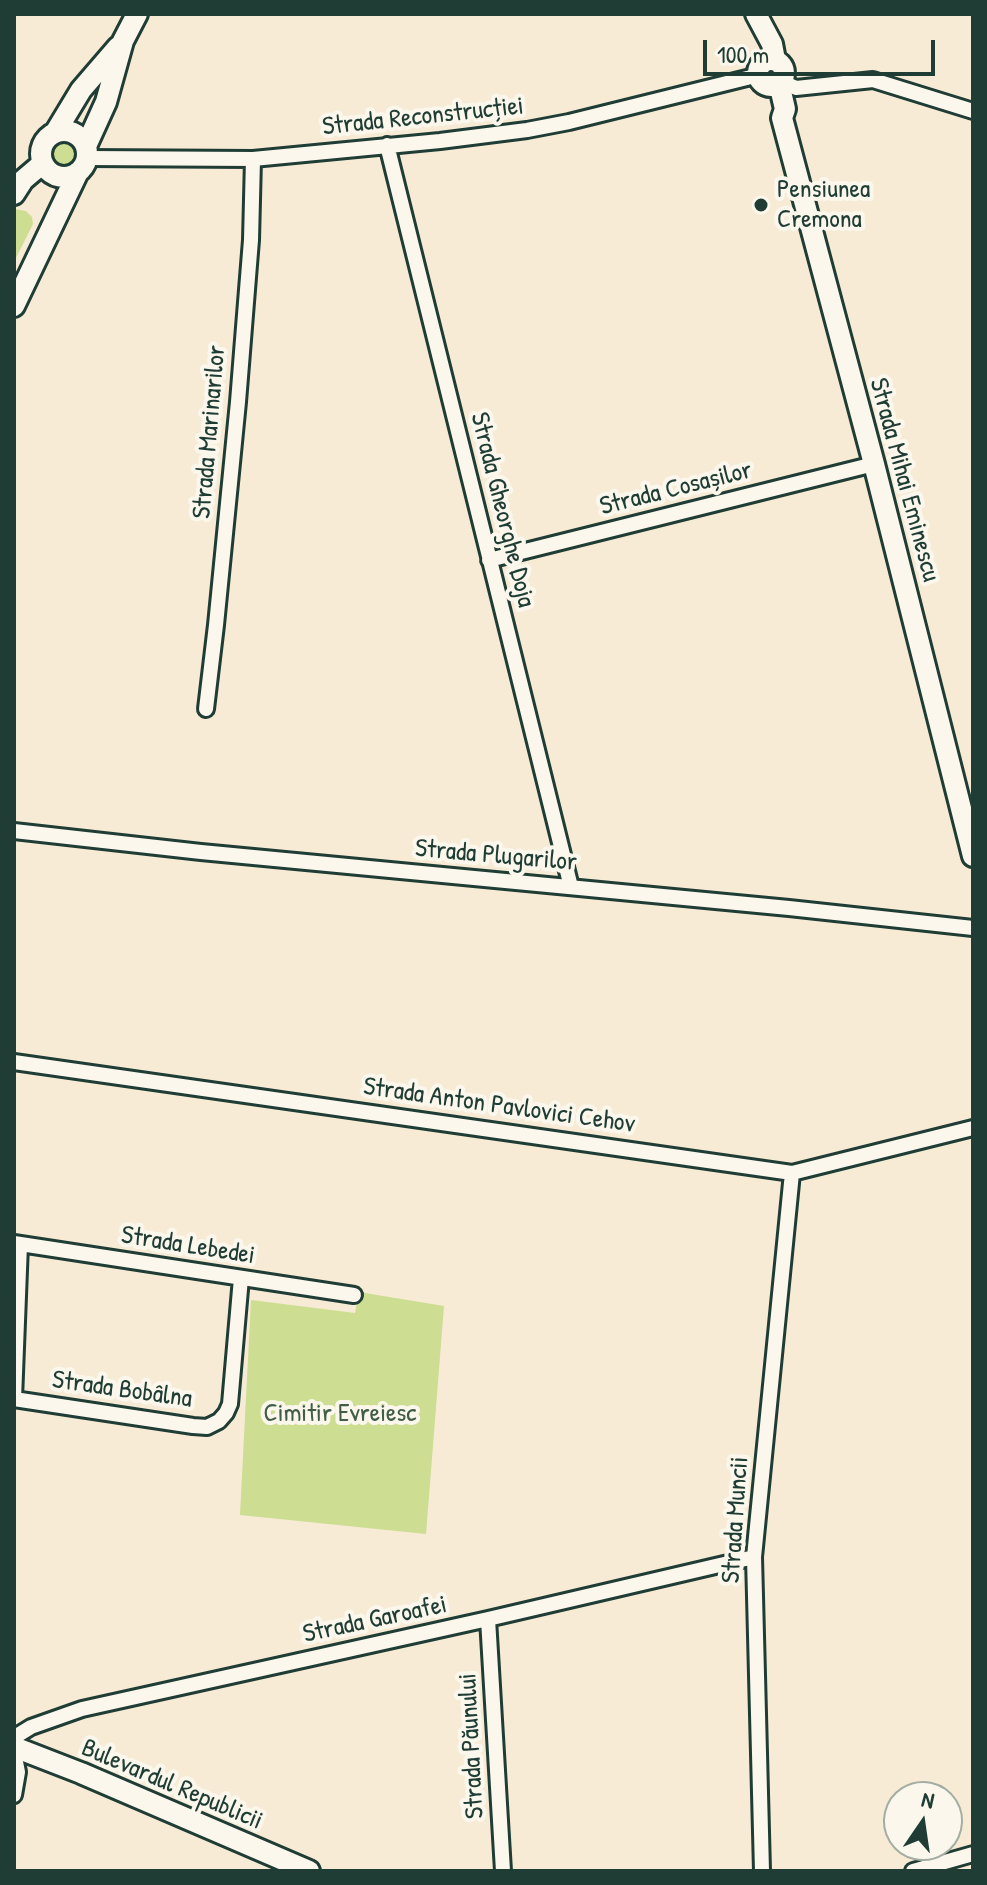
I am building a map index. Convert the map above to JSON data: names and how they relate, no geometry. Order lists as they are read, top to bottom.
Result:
{
  "streets": {
    "street": [
      "Strada Reconstrucției",
      "Strada Marinarilor",
      "Strada Mihai Eminescu",
      "Strada Cosașilor",
      "Strada Gheorghe Doja",
      "Strada Plugarilor",
      "Strada Anton Pavlovici Cehov",
      "Strada Lebedei",
      "Strada Bobâlna",
      "Strada Muncii",
      "Strada Garoafei",
      "Strada Păunului",
      "Bulevardul Republicii"
    ]
  },
  "crossings": [
    ["Strada Reconstrucției", "Strada Marinarilor"],
    ["Strada Reconstrucției", "Strada Mihai Eminescu"],
    ["Strada Reconstrucției", "Strada Gheorghe Doja"],
    ["Strada Mihai Eminescu", "Strada Cosașilor"],
    ["Strada Cosașilor", "Strada Gheorghe Doja"],
    ["Strada Gheorghe Doja", "Strada Plugarilor"],
    ["Strada Anton Pavlovici Cehov", "Strada Muncii"],
    ["Strada Lebedei", "Strada Bobâlna"],
    ["Strada Muncii", "Strada Garoafei"],
    ["Strada Garoafei", "Strada Păunului"],
    ["Strada Garoafei", "Bulevardul Republicii"]
  ],
  "parks": ["Cimitir Evreiesc"],
  "places": ["Pensiunea Cremona"],
  "scale_bar": "100 m",
  "north": "top"
}
